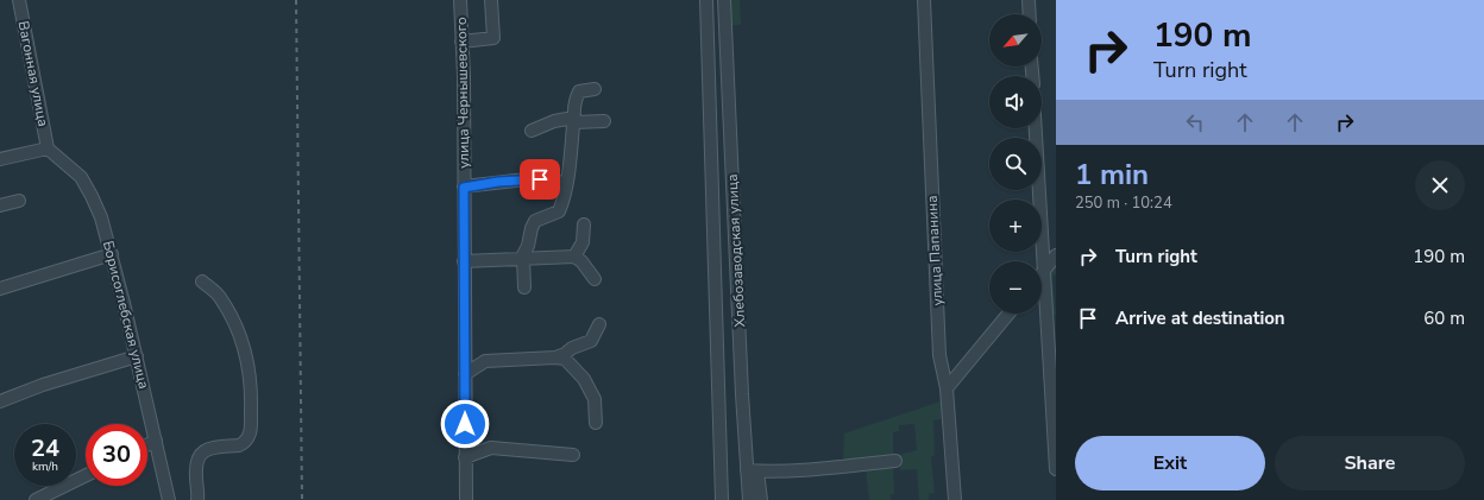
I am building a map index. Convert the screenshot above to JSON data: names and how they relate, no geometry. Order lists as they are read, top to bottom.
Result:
{
  "streets": {
    "street": [
      "Вагонная улица",
      "улица Чернышевского",
      "Хлебозаводская улица",
      "улица Папанина",
      "Борисоглебская улица"
    ]
  },
  "crossings": [
    ["Вагонная улица", "Борисоглебская улица"]
  ],
  "north": "bottom left",
  "page": {
    "turn": ["190 m", "Turn right"],
    "map_buttons": ["+", "−"],
    "heading": ["1 min", "250 m · 10:24"],
    "list": [
      {
        "name": "Turn right",
        "value": "190 m"
      },
      {
        "name": "Arrive at destination",
        "value": "60 m"
      }
    ],
    "speed": "24 km/h",
    "limit": "30",
    "buttons": ["Exit", "Share"]
  }
}
